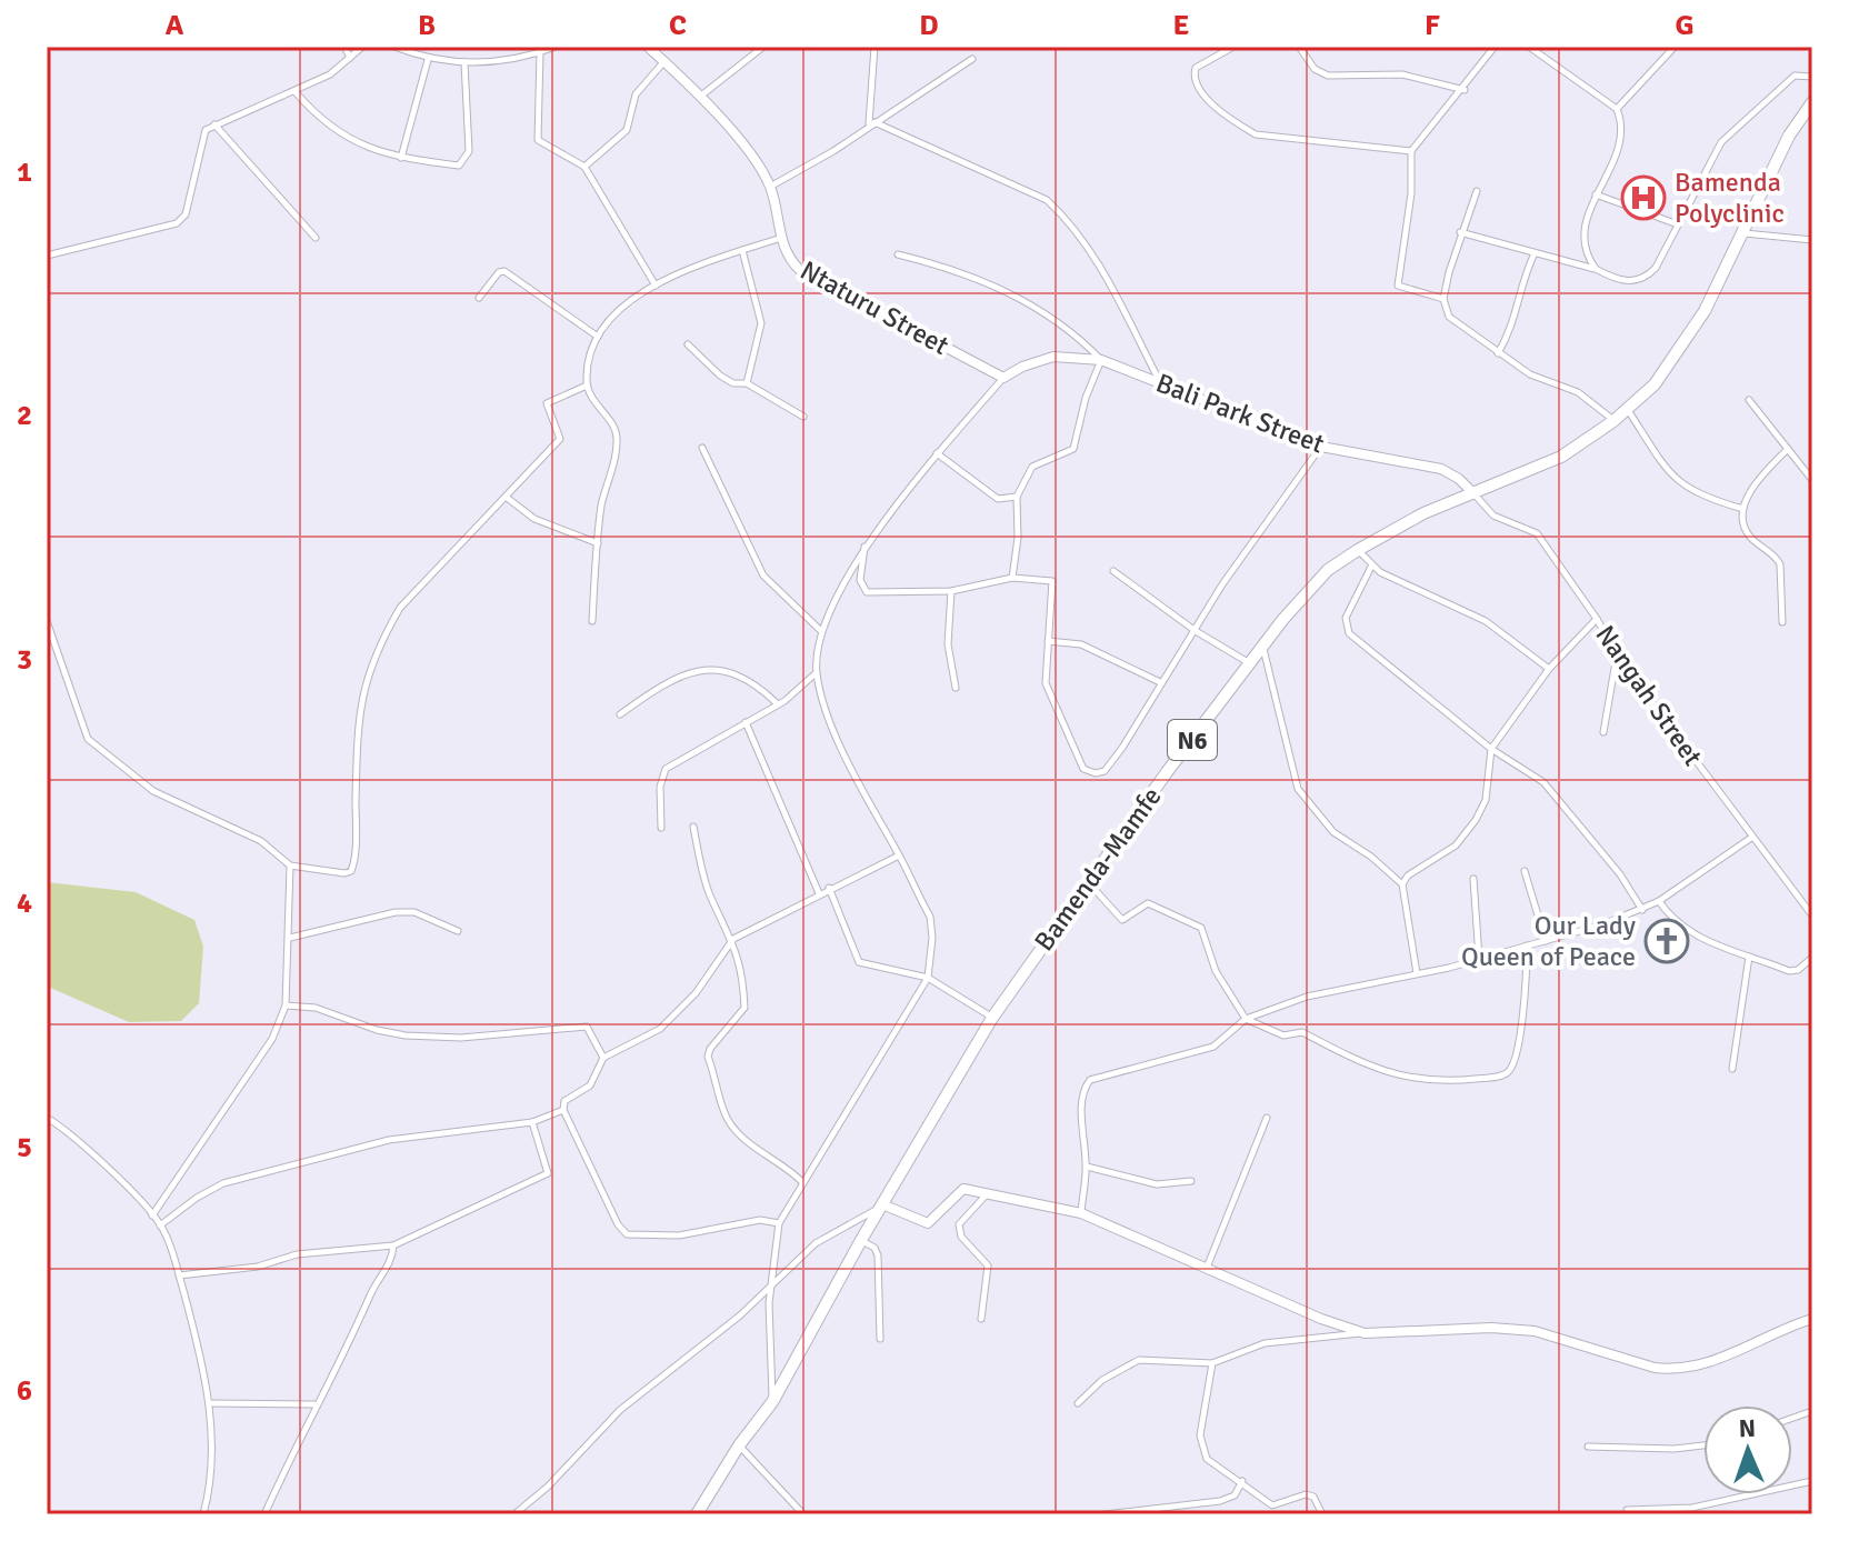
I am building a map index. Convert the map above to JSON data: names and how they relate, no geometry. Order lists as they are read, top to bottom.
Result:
{
  "streets": {
    "highway": ["N6", "Bamenda-Mamfe"],
    "street": ["Ntaturu Street", "Bali Park Street", "Nangah Street"]
  },
  "crossings": [
    ["Ntaturu Street", "Bali Park Street"],
    ["Bali Park Street", "Nangah Street"],
    ["Bali Park Street", "Bamenda-Mamfe"],
    ["Nangah Street", "Bamenda-Mamfe"]
  ],
  "places": {
    "hospital": ["Bamenda Polyclinic"],
    "church": ["Our Lady Queen of Peace"]
  },
  "north": "top",
  "grid": {
    "columns": [
      "A",
      "B",
      "C",
      "D",
      "E",
      "F",
      "G"
    ],
    "rows": [
      "1",
      "2",
      "3",
      "4",
      "5",
      "6"
    ]
  }
}
